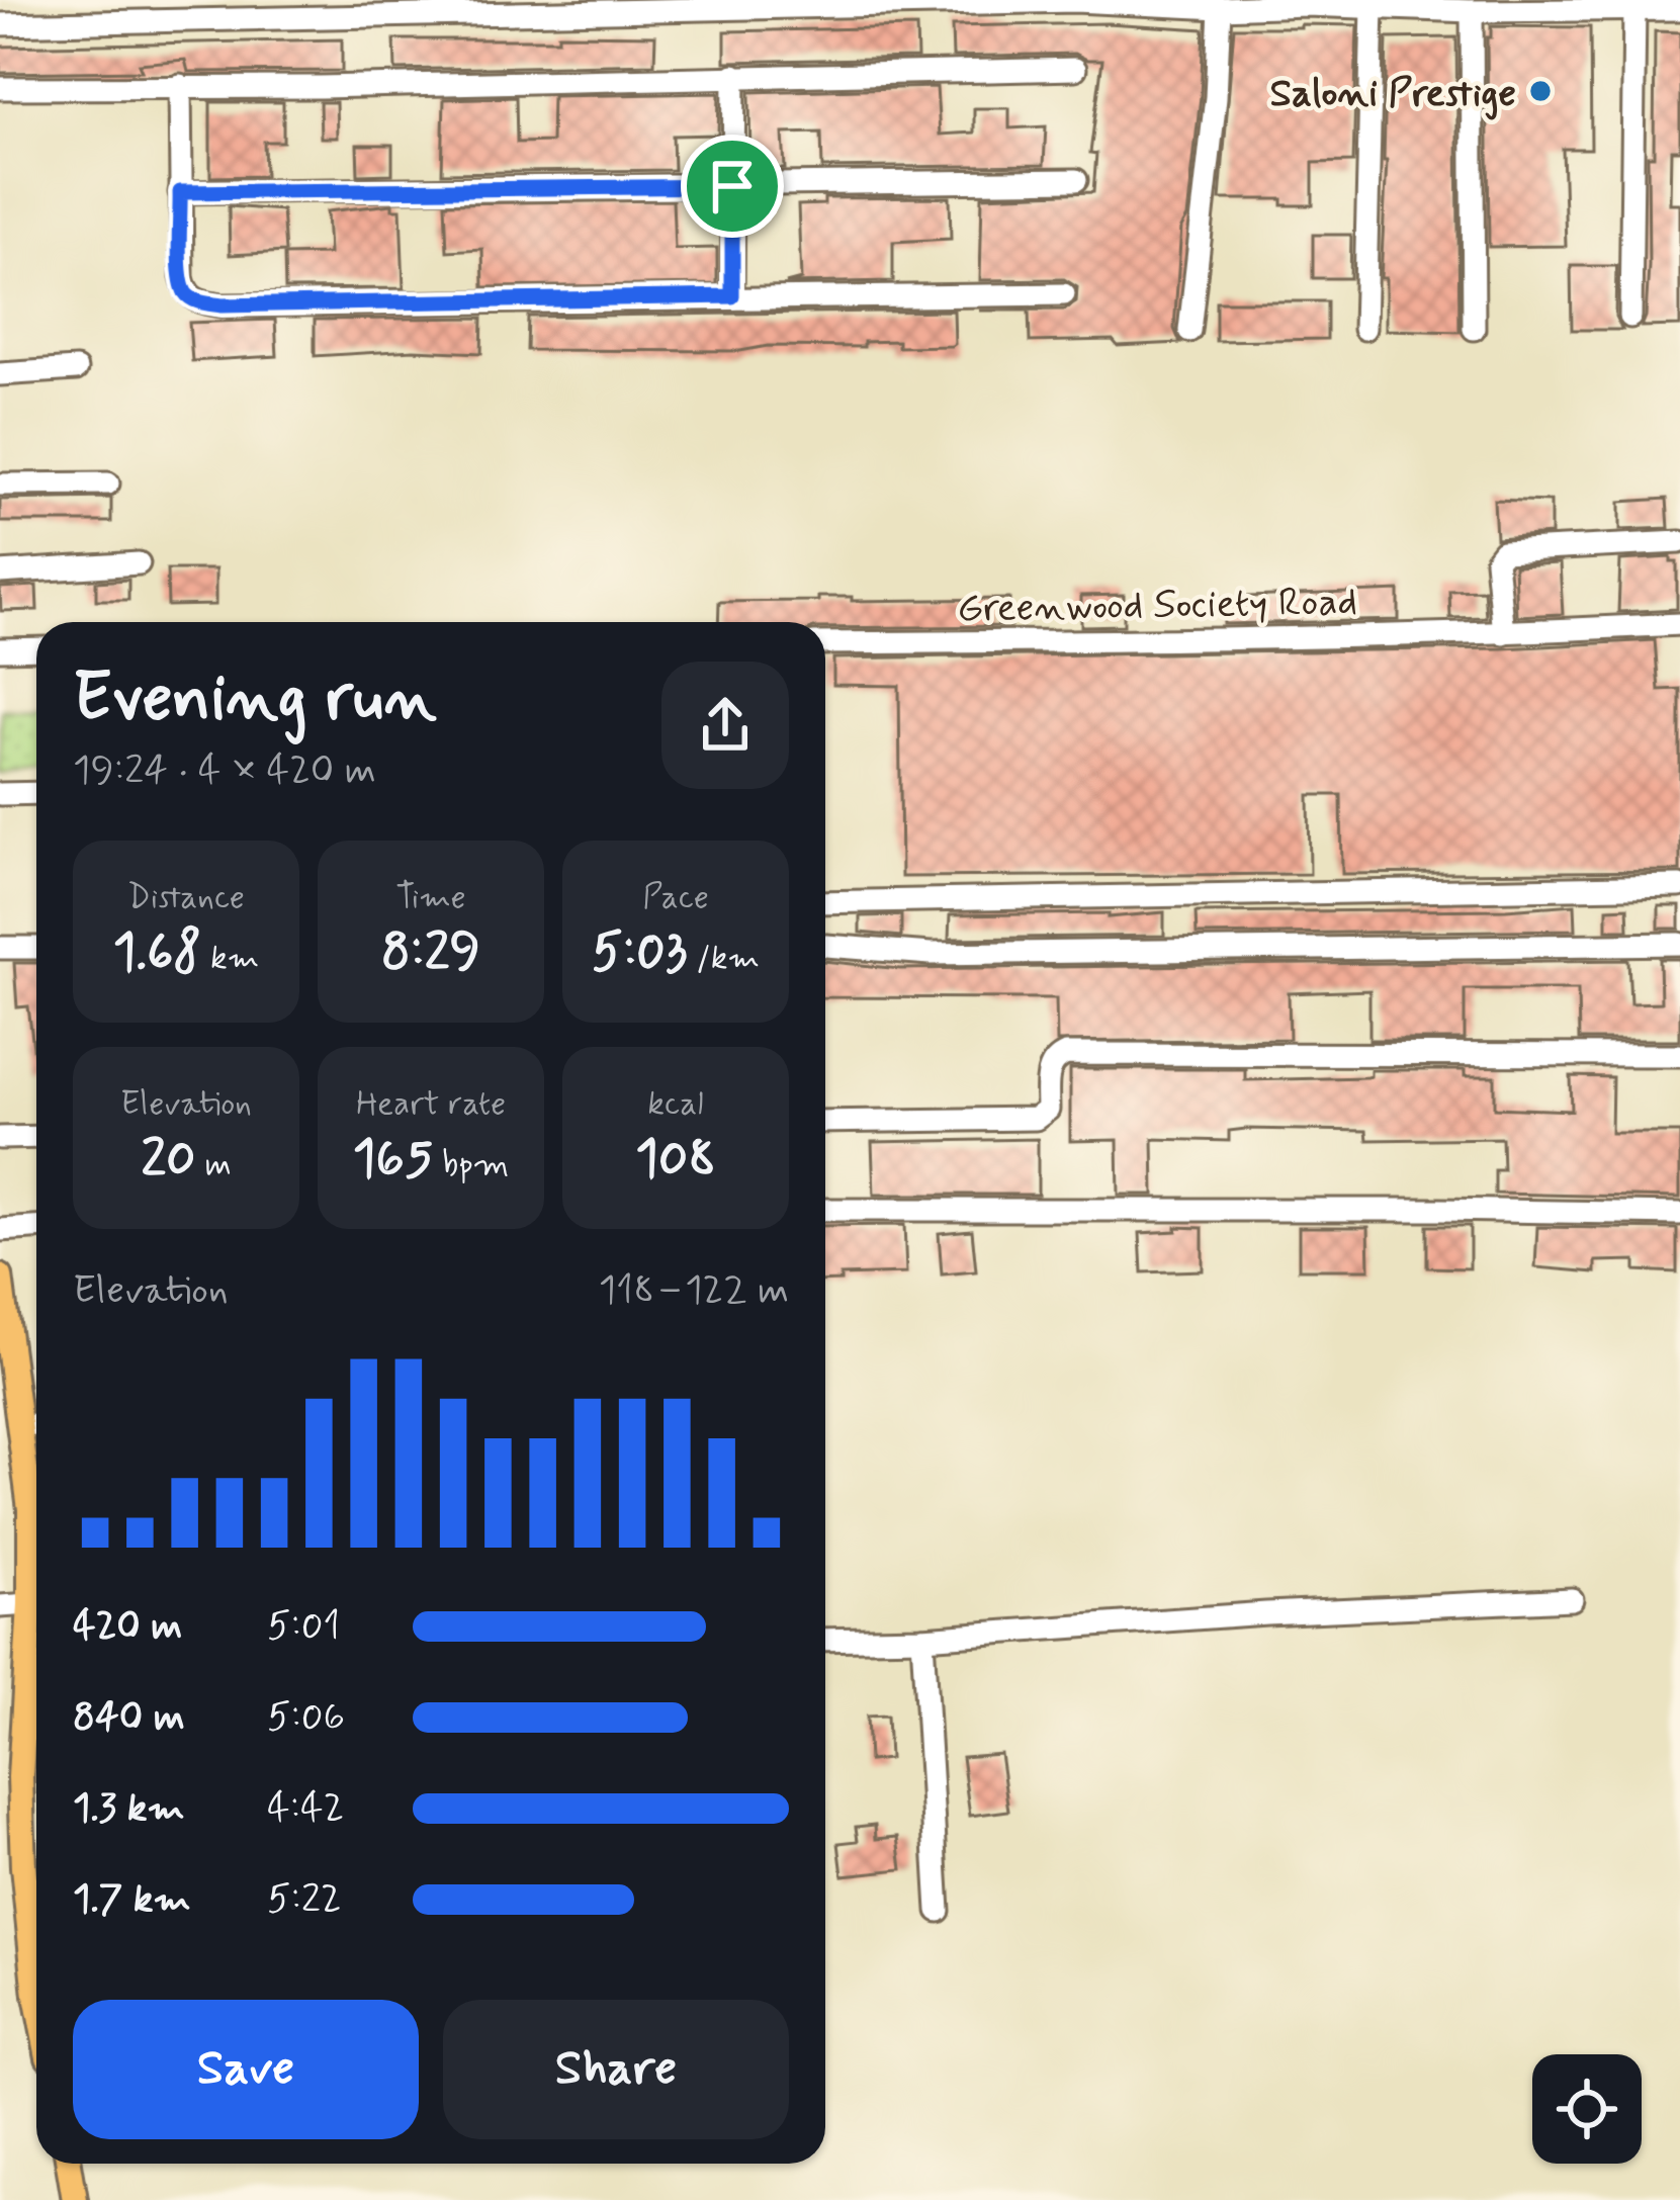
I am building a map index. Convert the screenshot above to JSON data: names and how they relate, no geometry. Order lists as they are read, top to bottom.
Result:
{
  "streets": {
    "street": ["Greenwood Society Road"]
  },
  "places": ["Saloni Prestige"],
  "page": {
    "heading": ["Evening run", "19:24 · 4 × 420 m"],
    "stats": [
      ["Distance", "1.68 km"],
      ["Time", "8:29"],
      ["Pace", "5:03 /km"],
      ["Elevation", "20 m"],
      ["Heart rate", "165 bpm"],
      ["kcal", "108"]
    ],
    "chart": ["Elevation", "118–122 m"],
    "list": [
      {
        "name": "420 m",
        "note": "5:01"
      },
      {
        "name": "840 m",
        "note": "5:06"
      },
      {
        "name": "1.3 km",
        "note": "4:42"
      },
      {
        "name": "1.7 km",
        "note": "5:22"
      }
    ],
    "buttons": ["Save", "Share"]
  }
}
